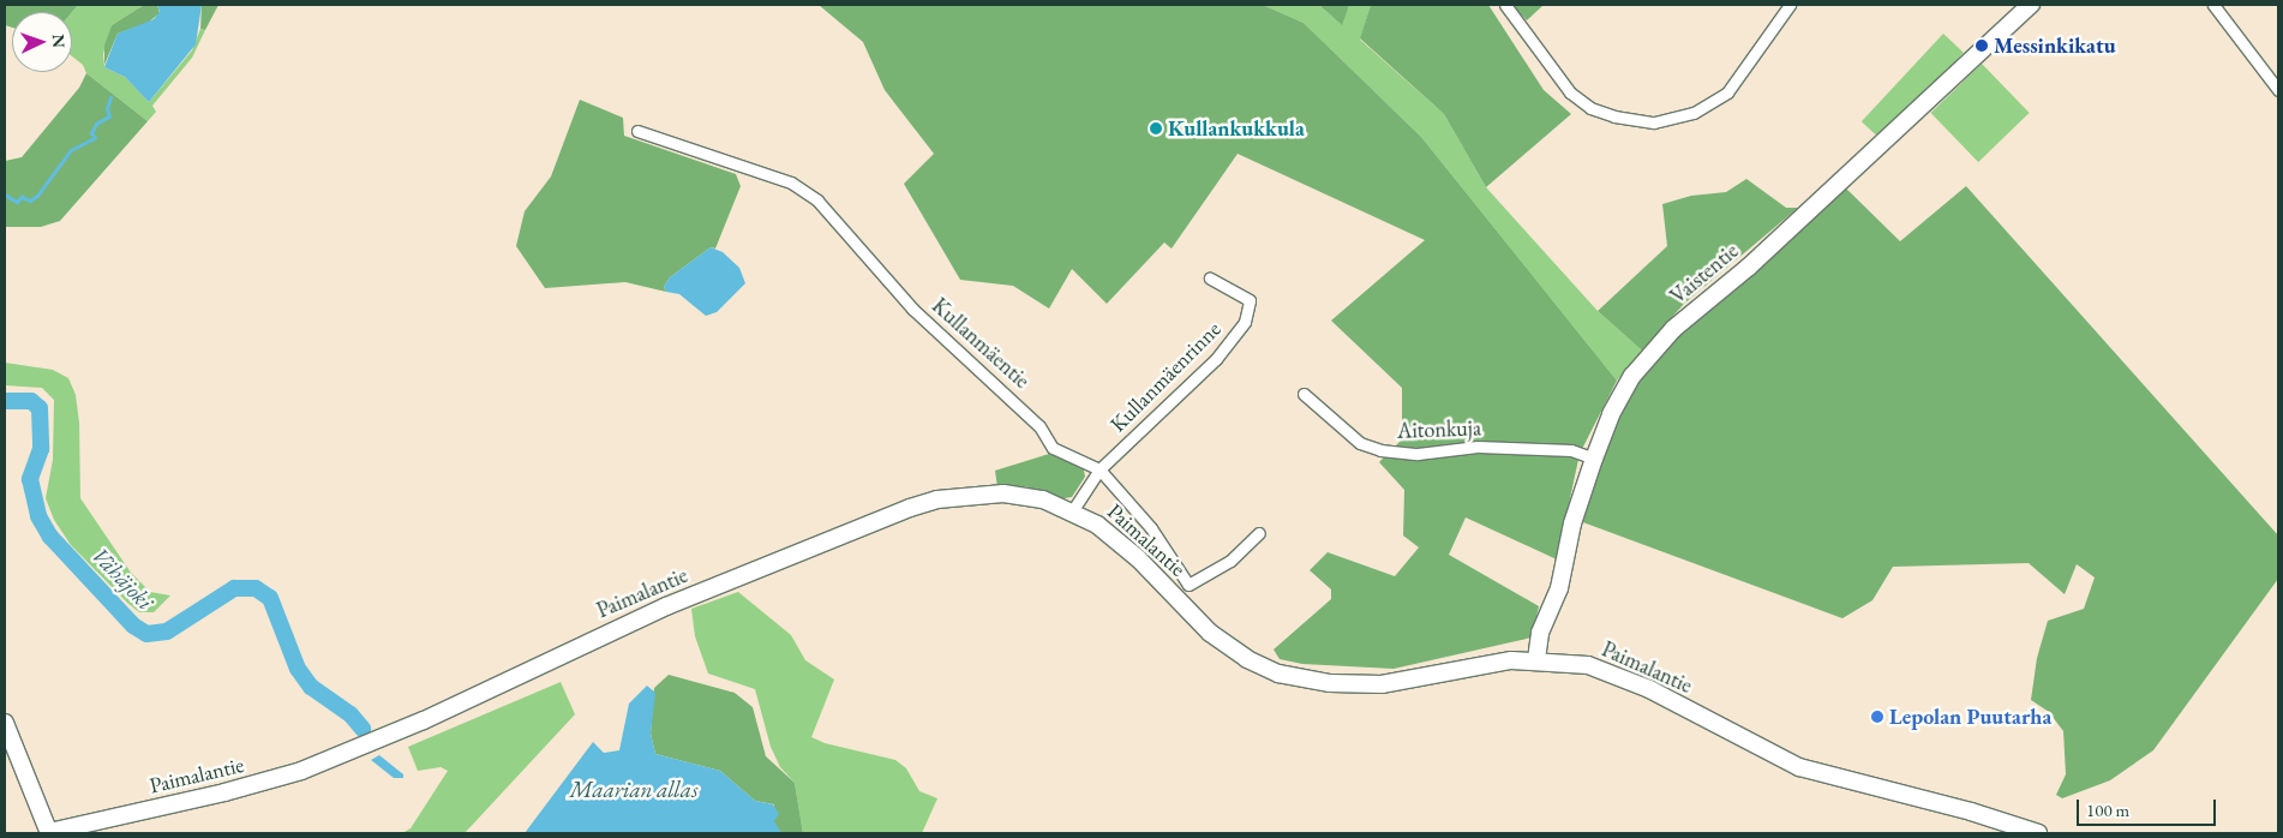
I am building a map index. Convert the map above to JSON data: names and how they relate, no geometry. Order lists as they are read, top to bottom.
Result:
{
  "streets": {
    "street": [
      "Vaistentie",
      "Kullanmäentie",
      "Kullanmäenrinne",
      "Aitonkuja",
      "Paimalantie"
    ]
  },
  "crossings": [
    ["Vaistentie", "Aitonkuja"],
    ["Vaistentie", "Paimalantie"],
    ["Kullanmäentie", "Kullanmäenrinne"],
    ["Kullanmäenrinne", "Paimalantie"]
  ],
  "water": ["Vähäjoki", "Maarian allas"],
  "places": ["Messinkikatu", "Kullankukkula", "Lepolan Puutarha"],
  "scale_bar": "100 m",
  "north": "right"
}
